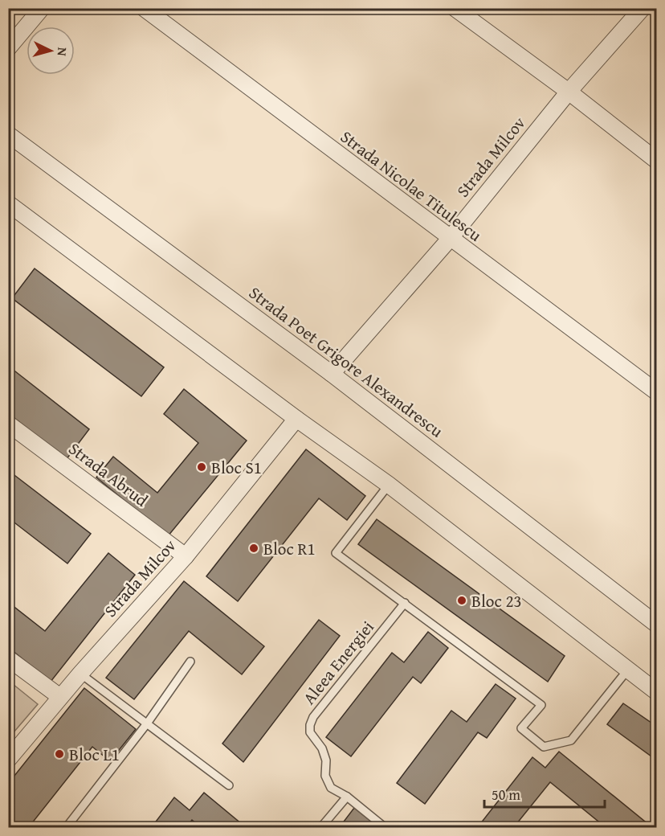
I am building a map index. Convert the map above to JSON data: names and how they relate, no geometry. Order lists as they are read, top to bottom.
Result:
{
  "streets": {
    "street": [
      "Strada Milcov",
      "Strada Nicolae Titulescu",
      "Strada Poet Grigore Alexandrescu",
      "Strada Abrud"
    ],
    "lane": ["Aleea Energiei"]
  },
  "crossings": [
    ["Strada Milcov", "Strada Nicolae Titulescu"],
    ["Strada Milcov", "Strada Poet Grigore Alexandrescu"],
    ["Strada Milcov", "Strada Abrud"]
  ],
  "places": [
    "Bloc S1",
    "Bloc R1",
    "Bloc 23",
    "Bloc L1"
  ],
  "scale_bar": "50 m",
  "north": "right"
}
